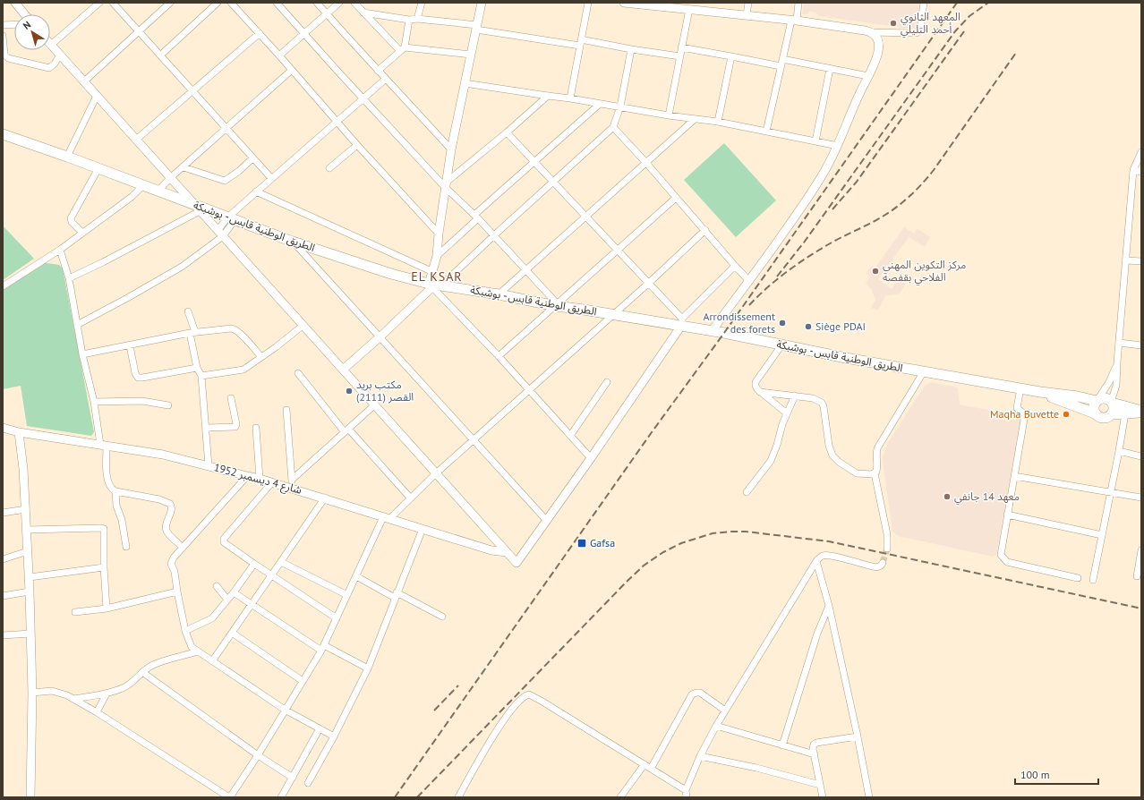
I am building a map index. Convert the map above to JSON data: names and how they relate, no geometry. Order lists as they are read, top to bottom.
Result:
{
  "streets": {
    "main road": ["الطريق الوطنية قابس - بوشبكة"],
    "street": ["شارع 4 ديسمبر 1952"]
  },
  "districts": ["EL KSAR"],
  "places": {
    "other": [
      "المعهد الثانوي أحمد التليلي",
      "مركز التكوين المهني الفلاحي بقفصة",
      "Arrondissement des forets",
      "Siège PDAI",
      "مكتب بريد القصر (2111)",
      "Maqha Buvette",
      "معهد 14 جانفي"
    ],
    "transit": ["Gafsa"]
  },
  "scale_bar": "100 m",
  "north": "top left"
}
